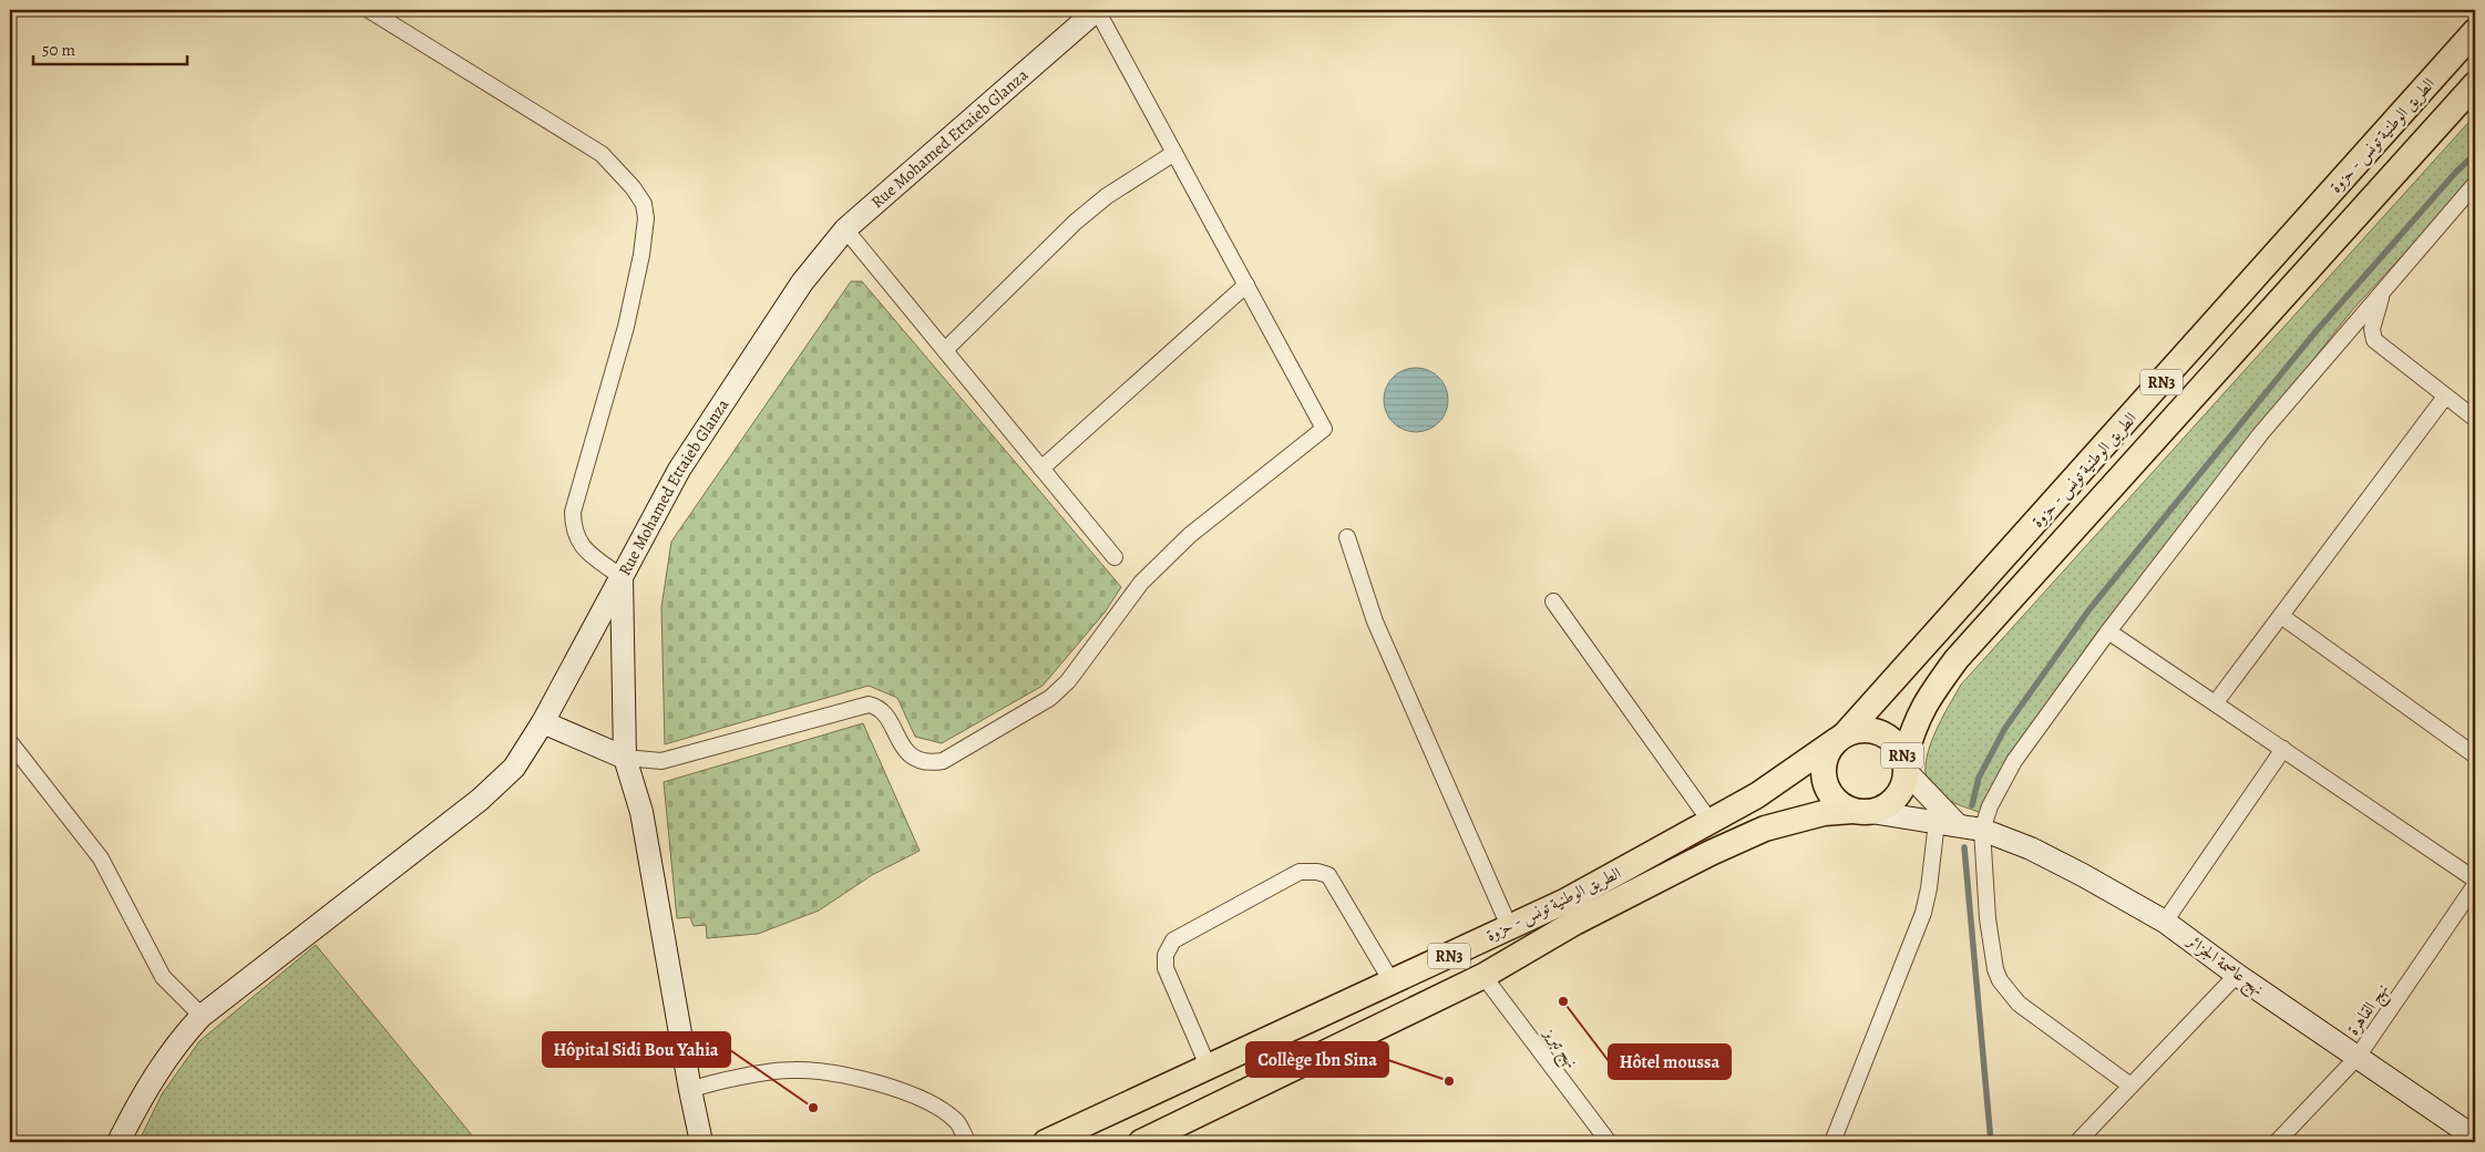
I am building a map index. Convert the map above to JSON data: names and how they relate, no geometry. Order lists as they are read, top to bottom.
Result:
{
  "streets": {
    "main road": ["الطريق الوطنية تونس - حزوة", "RN3"],
    "street": [
      "Rue Mohamed Ettaieb Glanza",
      "نهج عاصمة الجزائر",
      "نهج القاهرة",
      "نهج تبريز"
    ]
  },
  "crossings": [
    ["الطريق الوطنية تونس - حزوة", "RN3"],
    ["الطريق الوطنية تونس - حزوة", "نهج عاصمة الجزائر"],
    ["الطريق الوطنية تونس - حزوة", "نهج تبريز"],
    ["RN3", "نهج عاصمة الجزائر"],
    ["نهج عاصمة الجزائر", "نهج القاهرة"]
  ],
  "places": ["Hôtel moussa", "Collège Ibn Sina", "Hôpital Sidi Bou Yahia"],
  "scale_bar": "50 m"
}
